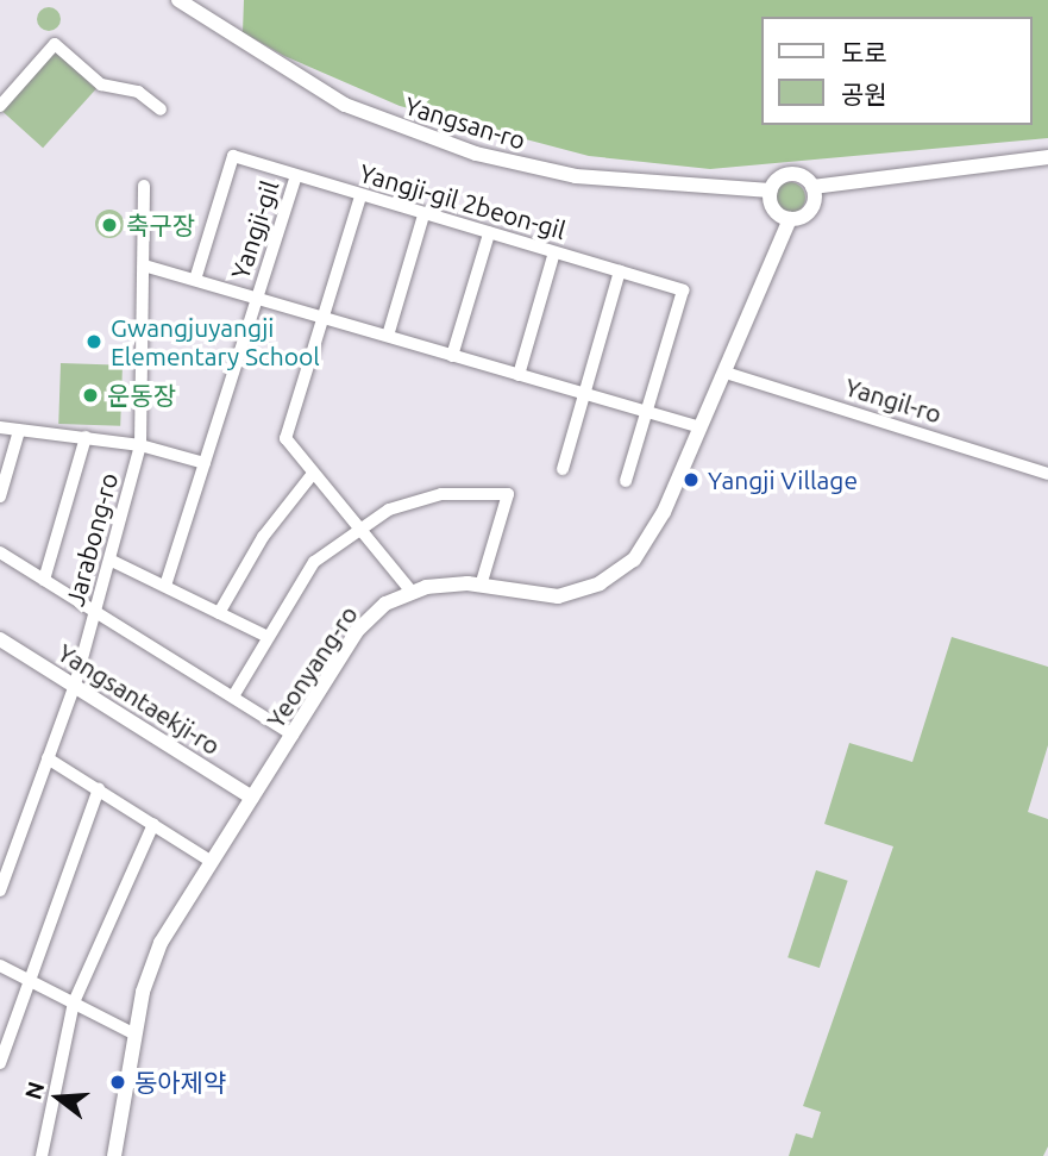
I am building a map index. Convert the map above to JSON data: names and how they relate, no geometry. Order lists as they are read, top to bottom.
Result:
{
  "streets": {
    "street": [
      "Yangsan-ro",
      "Yangji-gil 2beon-gil",
      "Yangji-gil",
      "Yangil-ro",
      "Jarabong-ro",
      "Yeonyang-ro",
      "Yangsantaekji-ro"
    ]
  },
  "crossings": [
    ["Yangji-gil 2beon-gil", "Yangji-gil"],
    ["Yangji-gil", "Jarabong-ro"],
    ["Jarabong-ro", "Yangsantaekji-ro"],
    ["Yeonyang-ro", "Yangsantaekji-ro"]
  ],
  "places": [
    "축구장",
    "Gwangjuyangji Elementary School",
    "운동장",
    "Yangji Village",
    "동아제약"
  ],
  "legend": ["도로", "공원"],
  "north": "left"
}
